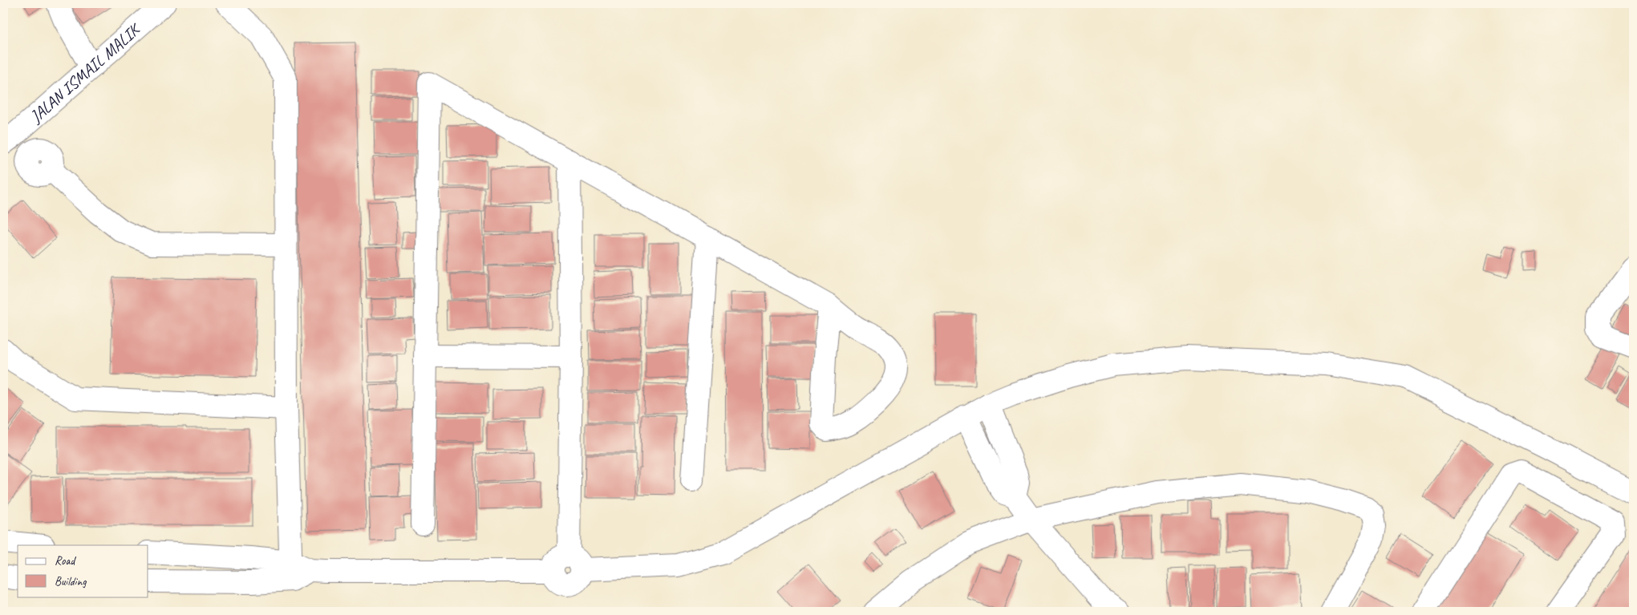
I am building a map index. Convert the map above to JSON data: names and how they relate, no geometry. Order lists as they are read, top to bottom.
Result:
{
  "streets": {
    "street": ["JALAN ISMAIL MALIK"]
  },
  "legend": ["Road", "Building"]
}
